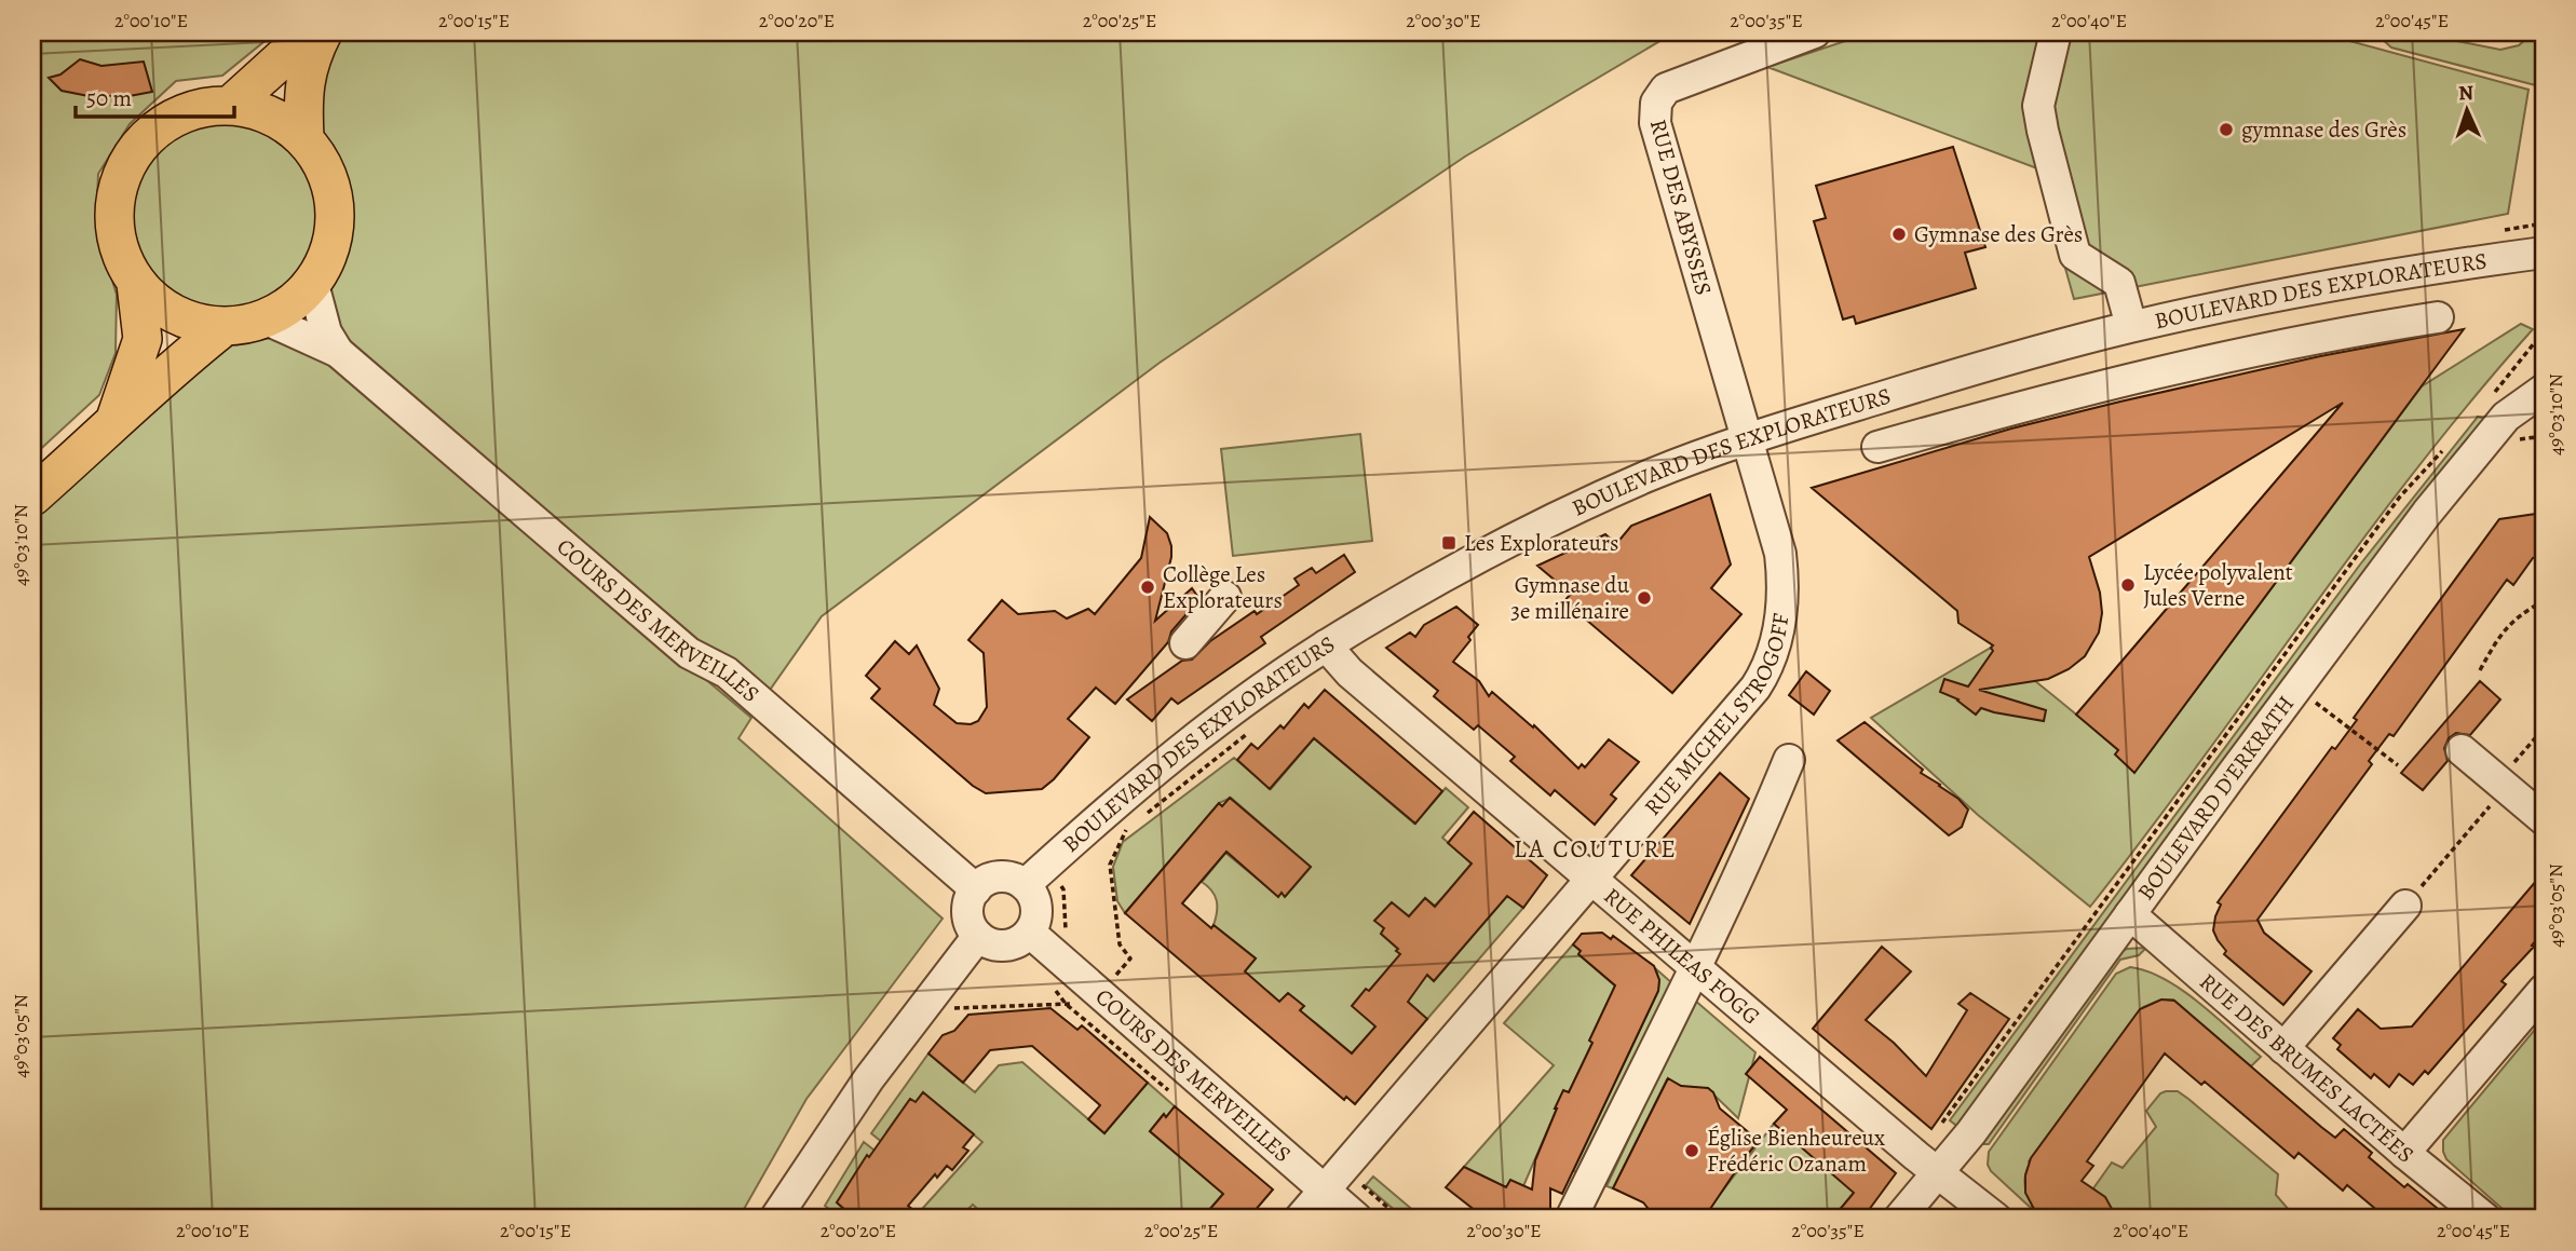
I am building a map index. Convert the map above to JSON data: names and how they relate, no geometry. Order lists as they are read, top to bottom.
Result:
{
  "streets": {
    "street": [
      "RUE DES ABYSSES",
      "BOULEVARD DES EXPLORATEURS",
      "COURS DES MERVEILLES",
      "RUE MICHEL STROGOFF",
      "BOULEVARD D'ERKRATH",
      "RUE PHILEAS FOGG",
      "RUE DES BRUMES LACTÉES"
    ]
  },
  "crossings": [
    ["RUE DES ABYSSES", "BOULEVARD DES EXPLORATEURS"],
    ["RUE DES ABYSSES", "RUE MICHEL STROGOFF"],
    ["BOULEVARD DES EXPLORATEURS", "COURS DES MERVEILLES"],
    ["BOULEVARD DES EXPLORATEURS", "RUE MICHEL STROGOFF"],
    ["BOULEVARD DES EXPLORATEURS", "RUE PHILEAS FOGG"],
    ["COURS DES MERVEILLES", "RUE MICHEL STROGOFF"],
    ["RUE MICHEL STROGOFF", "RUE PHILEAS FOGG"],
    ["BOULEVARD D'ERKRATH", "RUE PHILEAS FOGG"],
    ["BOULEVARD D'ERKRATH", "RUE DES BRUMES LACTÉES"]
  ],
  "districts": ["LA COUTURE"],
  "places": {
    "other": [
      "gymnase des Grès",
      "Gymnase des Grès",
      "Lycée polyvalent Jules Verne",
      "Collège Les Explorateurs",
      "Gymnase du 3e millénaire",
      "Église Bienheureux Frédéric Ozanam"
    ],
    "transit": ["Les Explorateurs"]
  },
  "scale_bar": "50 m",
  "north": "top",
  "coordinates": [
    "2°00'10\"E",
    "2°00'15\"E",
    "2°00'20\"E",
    "2°00'25\"E",
    "2°00'30\"E",
    "2°00'35\"E",
    "2°00'40\"E",
    "2°00'45\"E",
    "49°03'10\"N",
    "49°03'05\"N"
  ]
}
